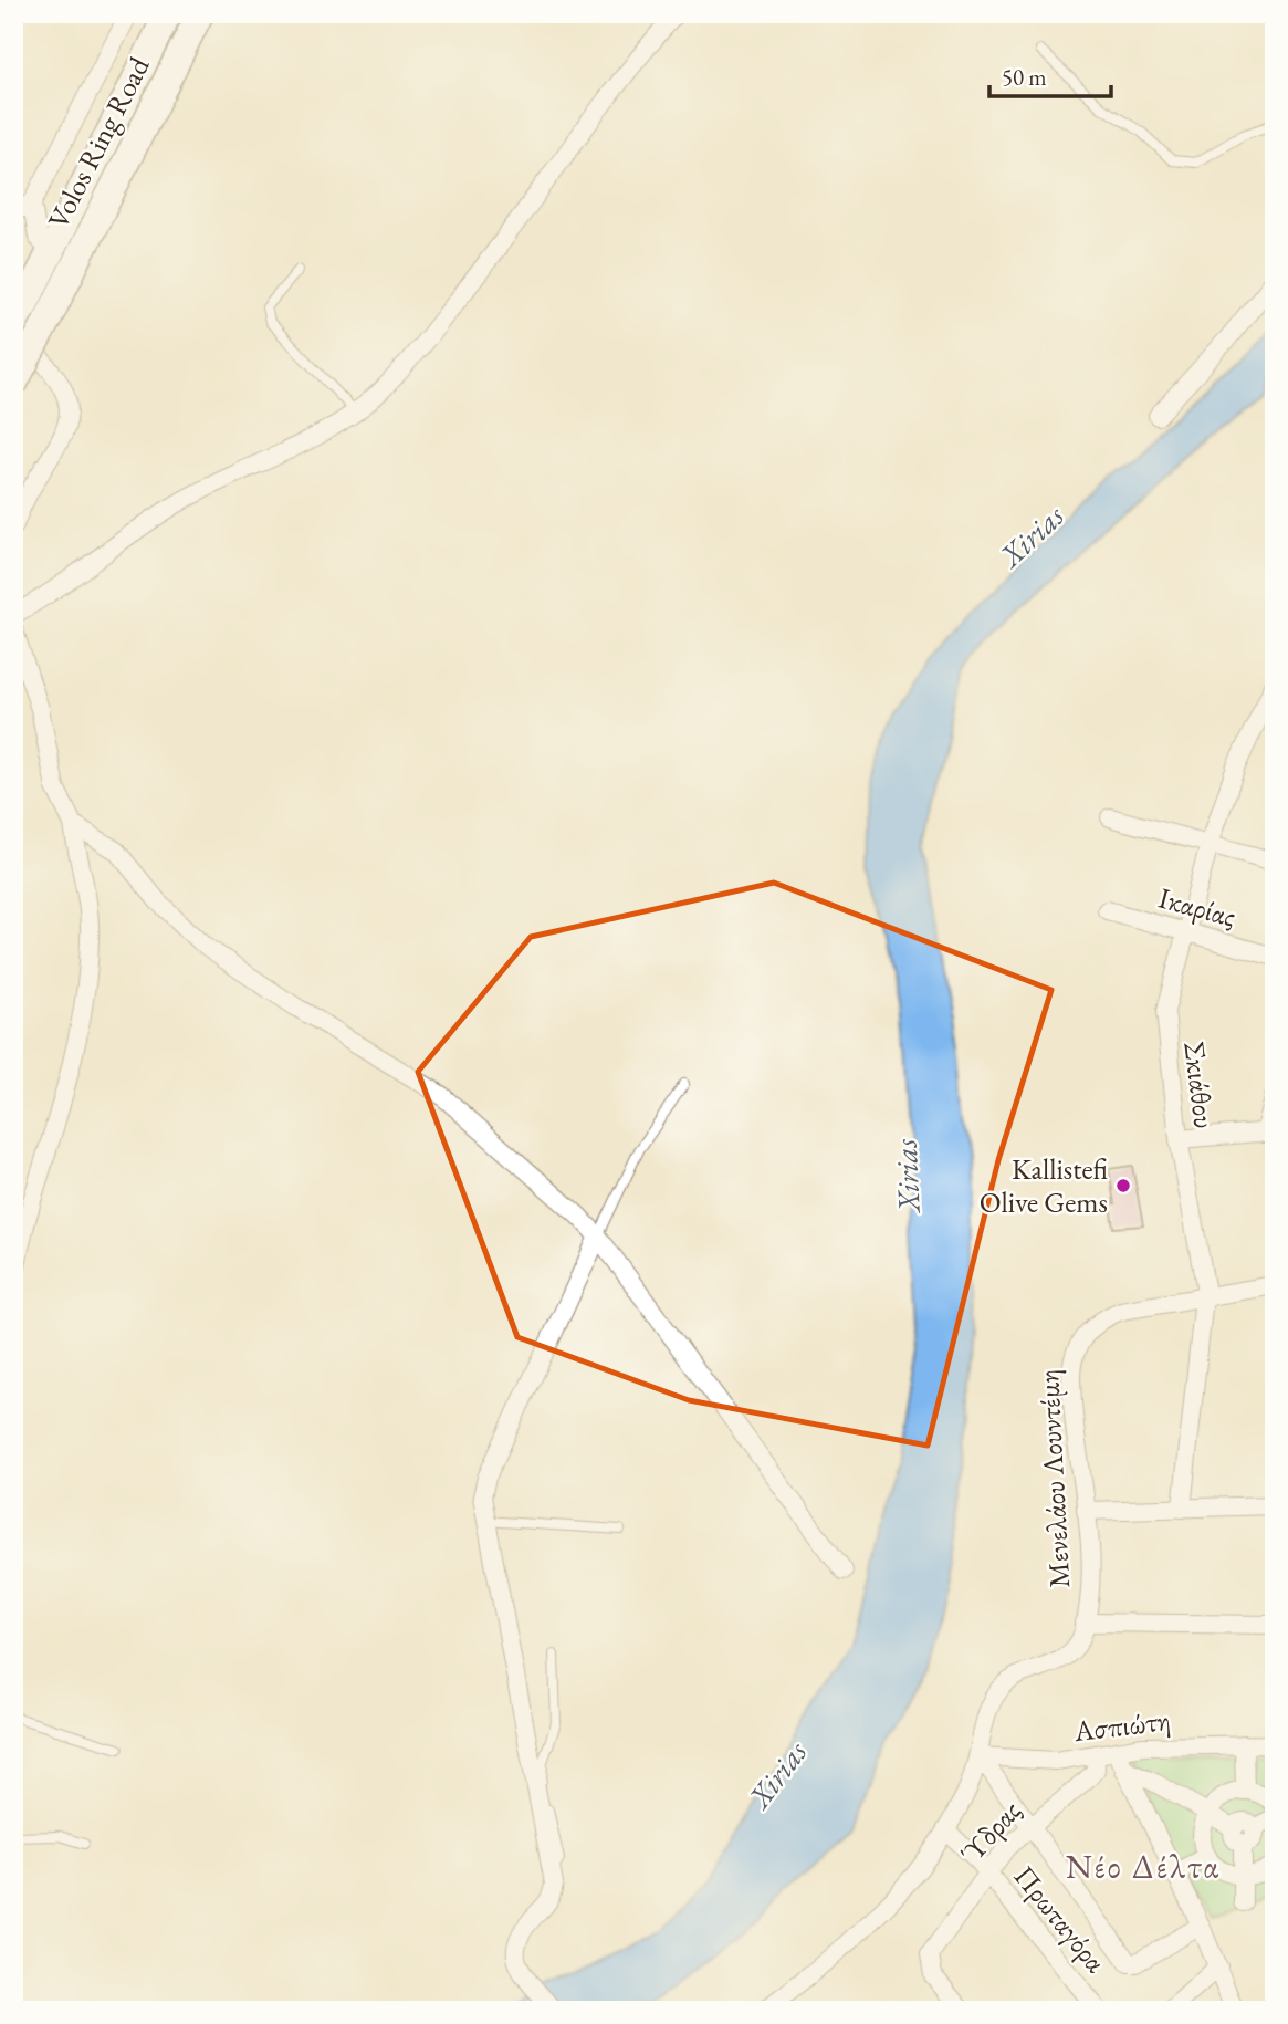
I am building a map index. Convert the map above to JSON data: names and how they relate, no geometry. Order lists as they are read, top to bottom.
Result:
{
  "streets": {
    "main road": ["Volos Ring Road"],
    "street": [
      "Ικαρίας",
      "Σκιάθου",
      "Μενελάου Λουντέμη",
      "Ασπιώτη",
      "Ύδρας",
      "Πρωταγόρα"
    ]
  },
  "crossings": [
    ["Ικαρίας", "Σκιάθου"],
    ["Σκιάθου", "Μενελάου Λουντέμη"],
    ["Μενελάου Λουντέμη", "Ασπιώτη"],
    ["Μενελάου Λουντέμη", "Πρωταγόρα"],
    ["Ασπιώτη", "Ύδρας"],
    ["Ύδρας", "Πρωταγόρα"]
  ],
  "districts": ["Νέο Δέλτα"],
  "water": ["Xirias"],
  "places": ["Kallistefi Olive Gems"],
  "scale_bar": "50 m"
}
